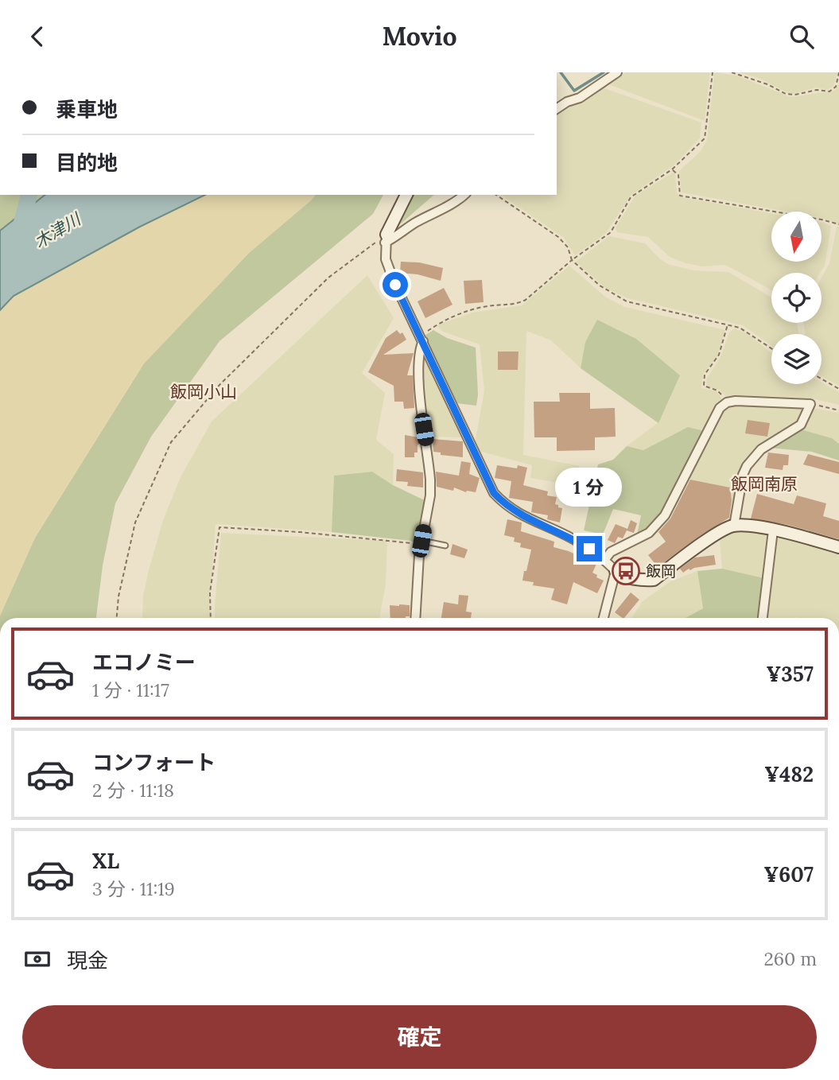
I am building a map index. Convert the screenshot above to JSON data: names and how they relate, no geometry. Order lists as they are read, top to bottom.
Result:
{
  "districts": ["飯岡小山", "飯岡南原"],
  "water": ["木津川"],
  "places": {
    "bus stop": ["飯岡"]
  },
  "north": "bottom",
  "page": {
    "header": "Movio",
    "banner": ["乗車地", "目的地"],
    "bubble": "1 分",
    "list": [
      {
        "name": "エコノミー",
        "note": "1 分 · 11:17",
        "value": "¥357"
      },
      {
        "name": "コンフォート",
        "note": "2 分 · 11:18",
        "value": "¥482"
      },
      {
        "name": "XL",
        "note": "3 分 · 11:19",
        "value": "¥607"
      }
    ],
    "pay": ["現金", "260 m"],
    "buttons": "確定"
  }
}
